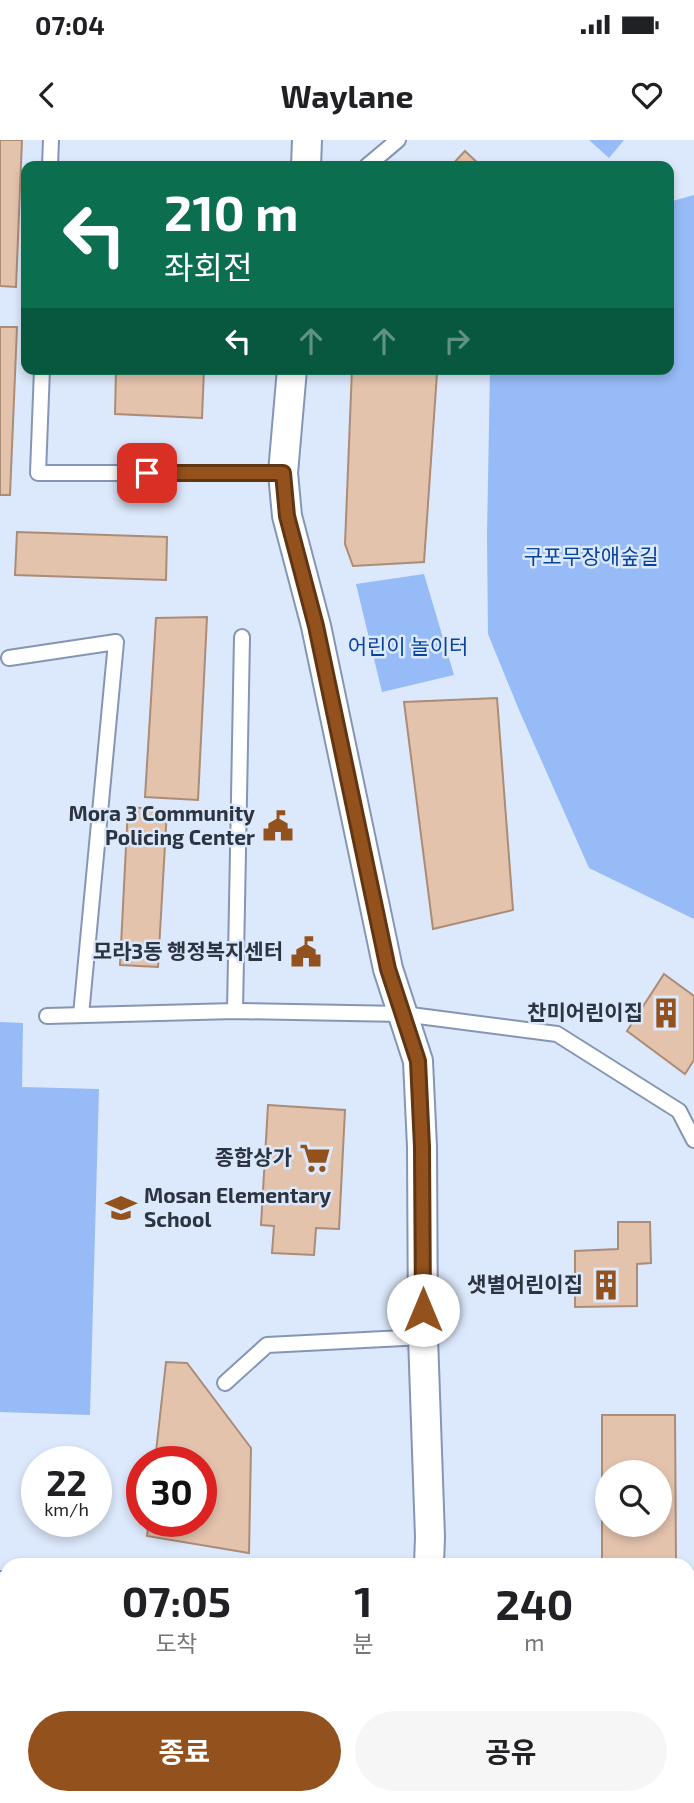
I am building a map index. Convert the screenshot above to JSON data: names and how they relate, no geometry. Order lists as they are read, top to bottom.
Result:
{
  "parks": ["구포무장애숲길", "어린이 놀이터"],
  "places": {
    "public building": ["Mora 3 Community Policing Center", "모라3동 행정복지센터"],
    "building": ["찬미어린이집", "샛별어린이집"],
    "supermarket": ["종합상가"],
    "school or university": ["Mosan Elementary School"]
  },
  "page": {
    "status": "07:04",
    "header": "Waylane",
    "turn": ["210 m", "좌회전"],
    "speed": "22 km/h",
    "limit": "30",
    "eta": [
      "07:05",
      "도착",
      "1",
      "분",
      "240",
      "m"
    ],
    "buttons": ["종료", "공유"]
  }
}
